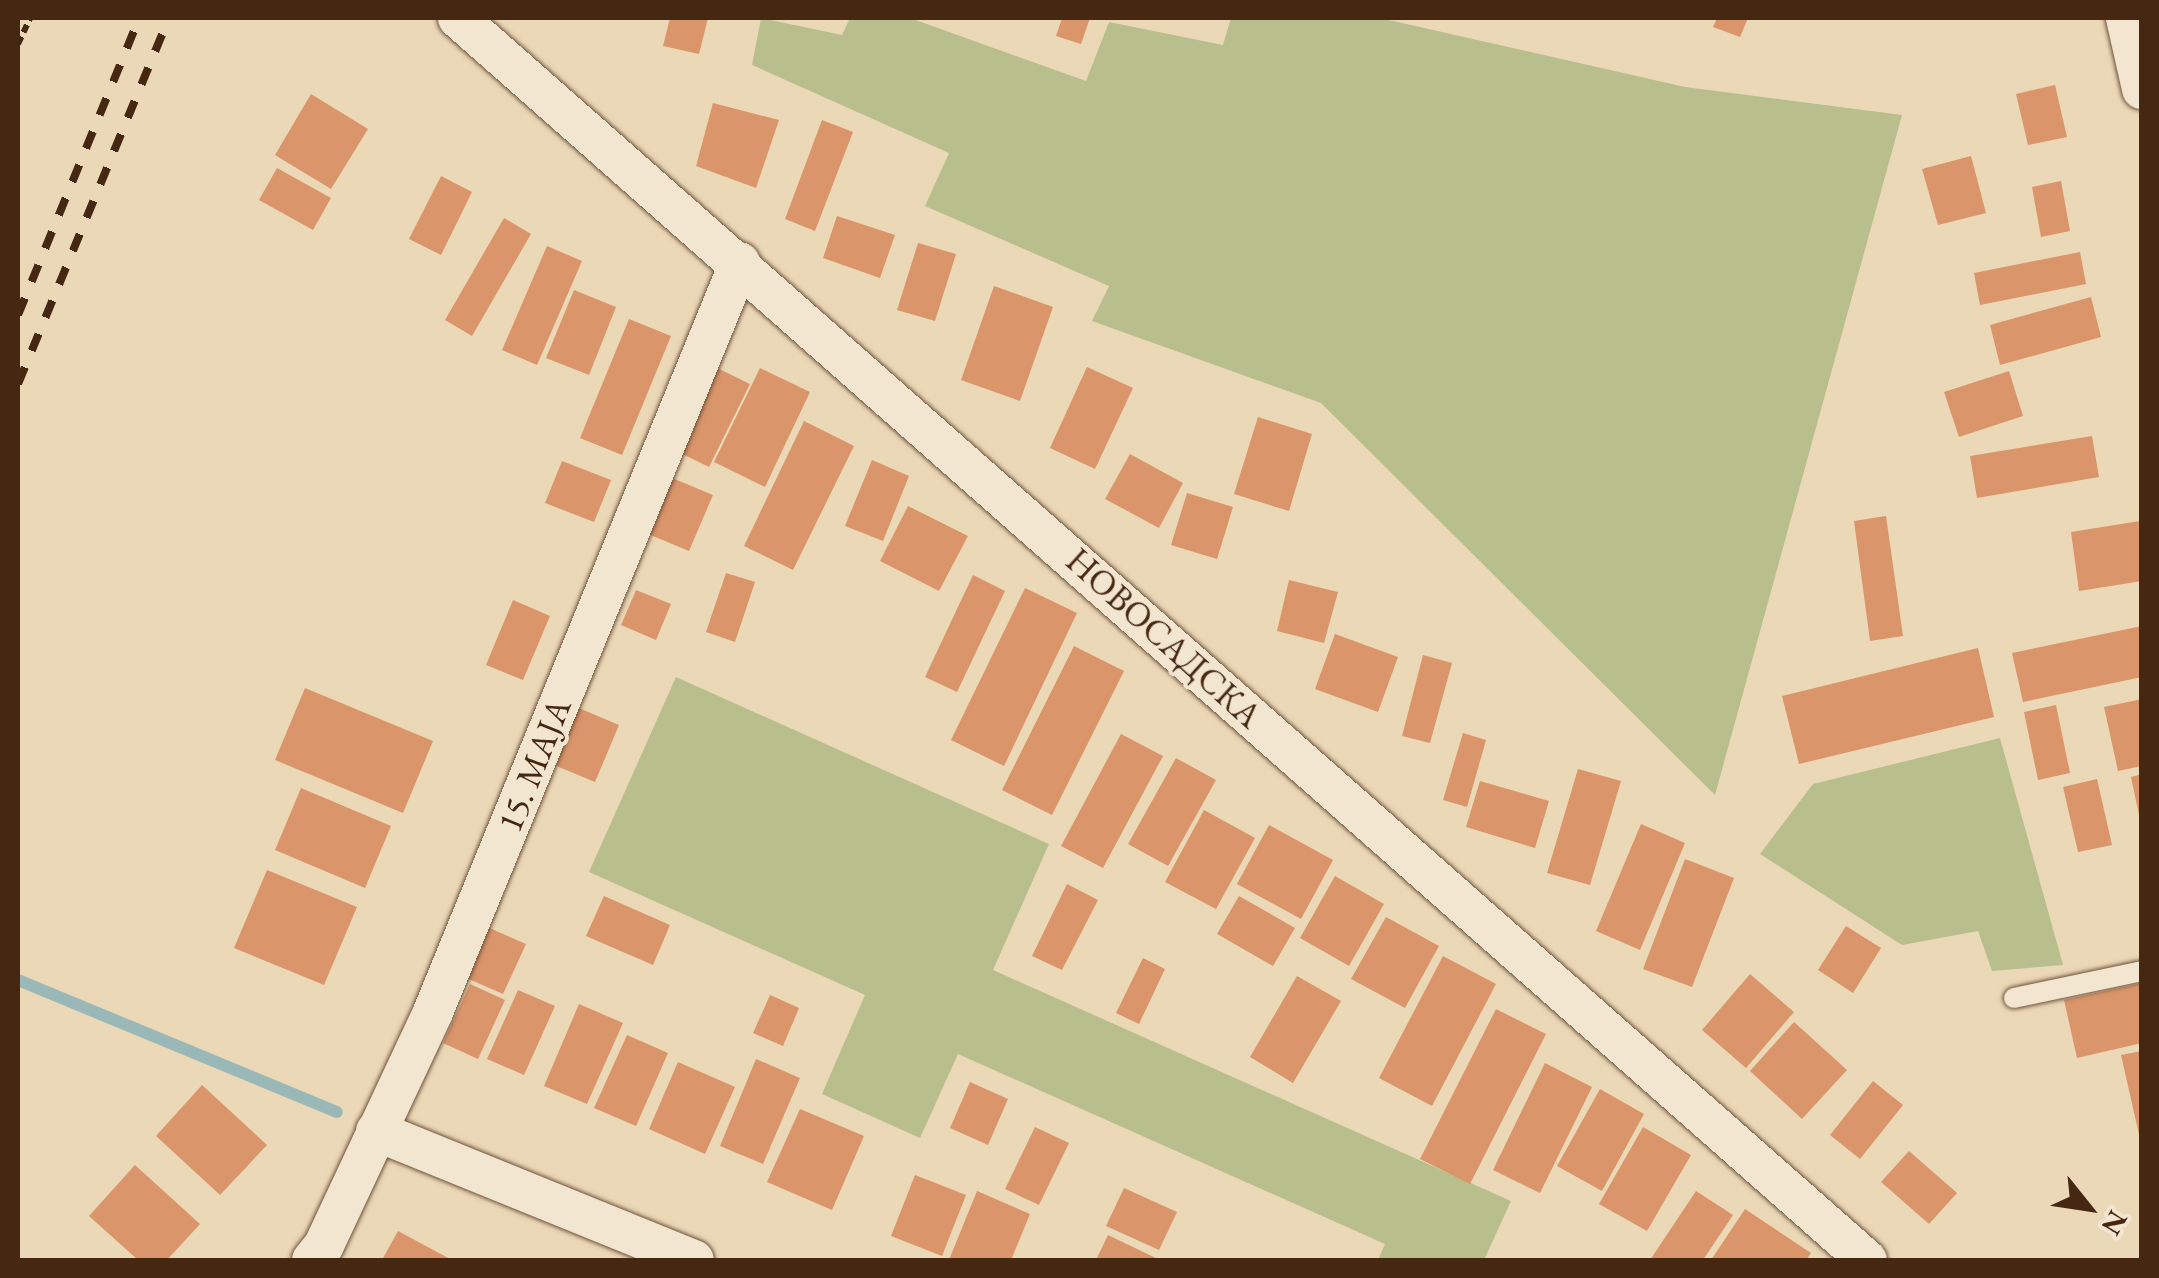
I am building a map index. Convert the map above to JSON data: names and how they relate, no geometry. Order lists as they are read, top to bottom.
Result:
{
  "streets": {
    "street": ["НОВОСАДСКА", "15. МАЈА"]
  },
  "crossings": [
    ["НОВОСАДСКА", "15. МАЈА"]
  ],
  "north": "bottom right"
}
